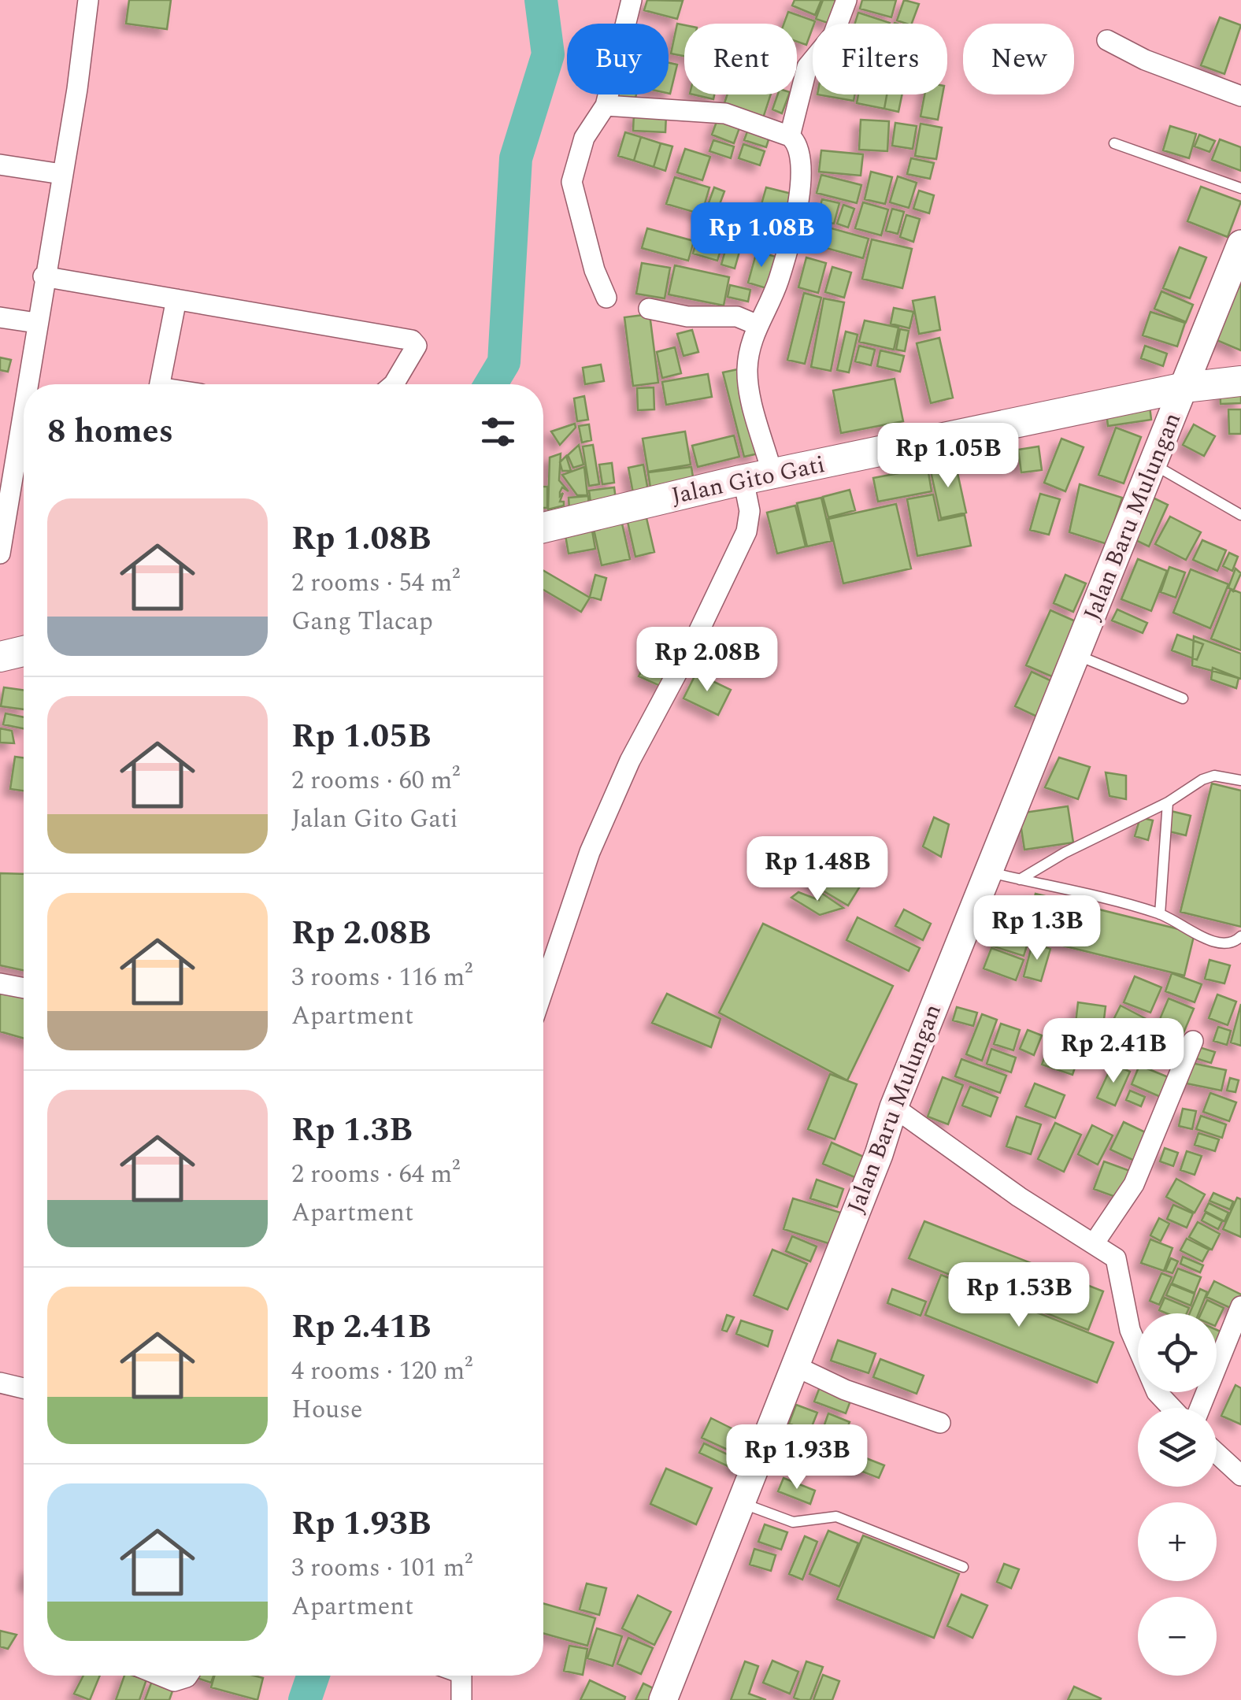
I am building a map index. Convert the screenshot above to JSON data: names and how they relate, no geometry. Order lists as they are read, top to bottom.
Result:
{
  "streets": {
    "main road": ["Jalan Gito Gati", "Jalan Baru Mulungan"]
  },
  "crossings": [
    ["Jalan Gito Gati", "Jalan Baru Mulungan"]
  ],
  "page": {
    "chip": [
      "Buy",
      "Rent",
      "Filters",
      "New"
    ],
    "price": [
      "Rp 1.08B",
      "Rp 1.05B",
      "Rp 2.08B",
      "Rp 1.48B",
      "Rp 1.3B",
      "Rp 2.41B",
      "Rp 1.53B",
      "Rp 1.93B"
    ],
    "heading": "8 homes",
    "list": [
      {
        "name": "Rp 1.08B",
        "note": "2 rooms · 54 m² · Gang Tlacap"
      },
      {
        "name": "Rp 1.05B",
        "note": "2 rooms · 60 m² · Jalan Gito Gati"
      },
      {
        "name": "Rp 2.08B",
        "note": "3 rooms · 116 m² · Apartment"
      },
      {
        "name": "Rp 1.3B",
        "note": "2 rooms · 64 m² · Apartment"
      },
      {
        "name": "Rp 2.41B",
        "note": "4 rooms · 120 m² · House"
      },
      {
        "name": "Rp 1.93B",
        "note": "3 rooms · 101 m² · Apartment"
      }
    ],
    "map_buttons": ["+", "−"]
  }
}
